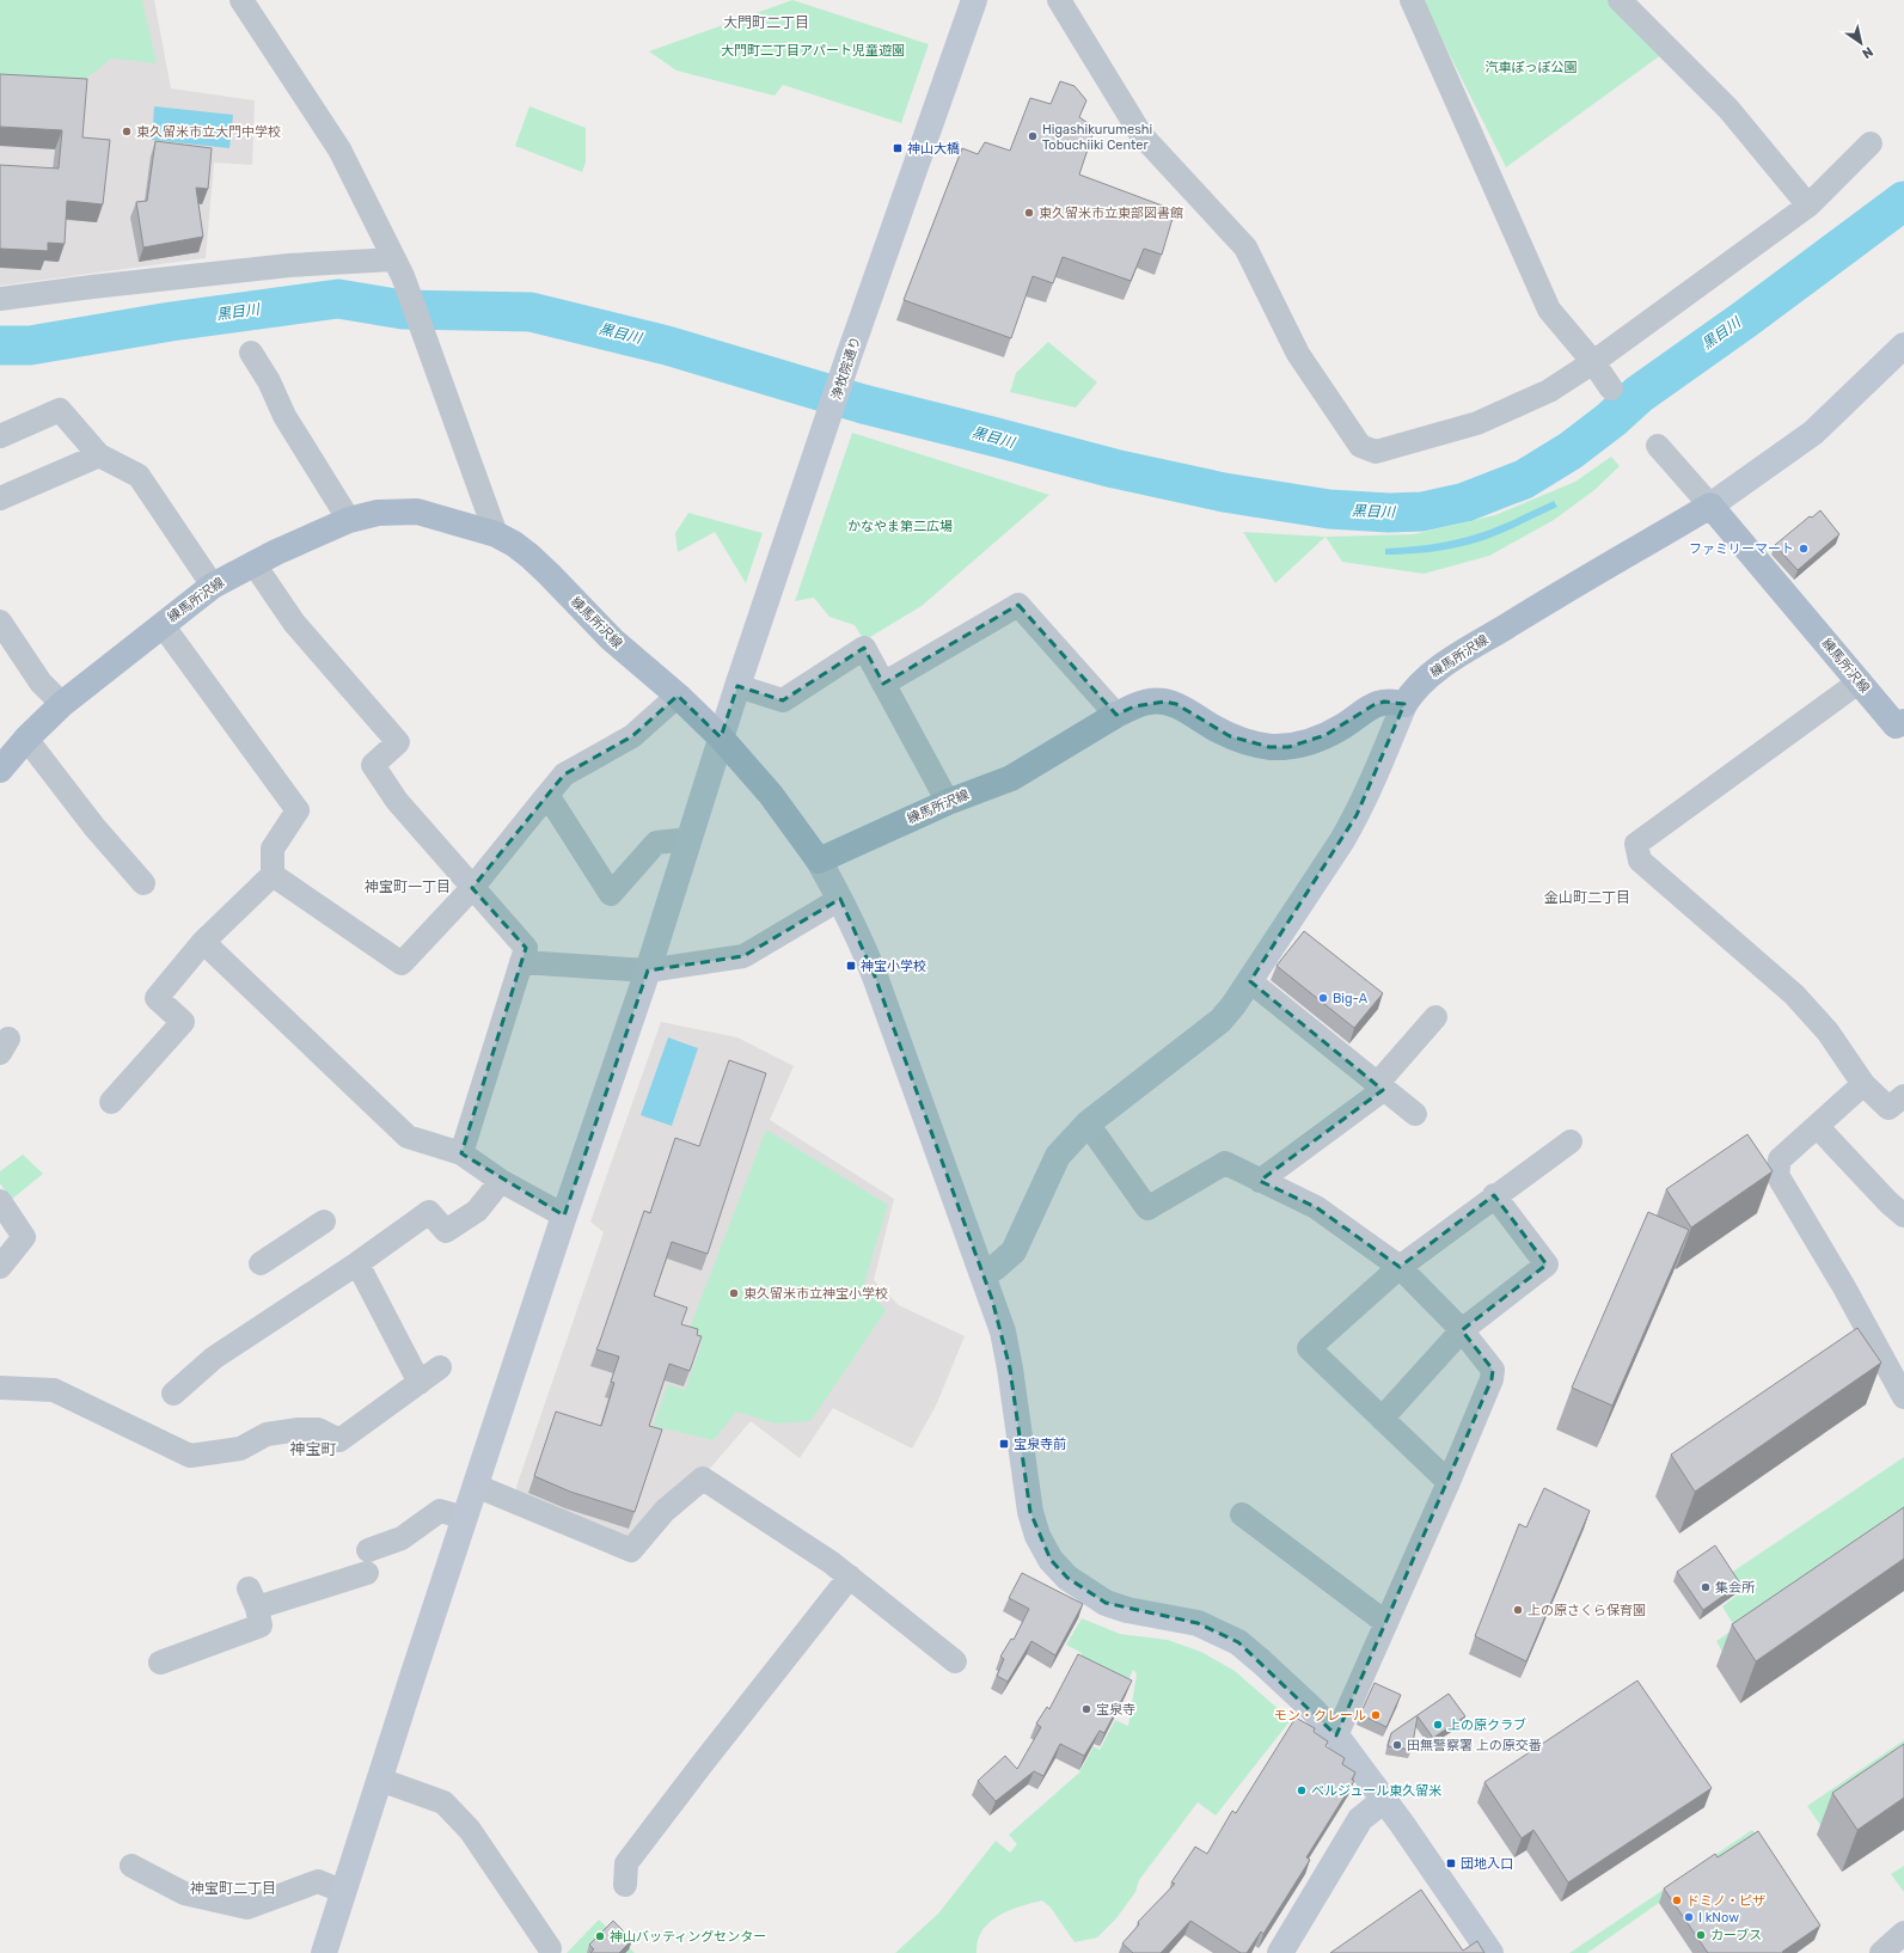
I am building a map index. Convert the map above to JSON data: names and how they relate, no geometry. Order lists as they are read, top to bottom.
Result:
{
  "streets": {
    "main road": ["練馬所沢線"],
    "street": ["浄牧院通り"]
  },
  "crossings": [
    ["浄牧院通り", "練馬所沢線"]
  ],
  "districts": [
    "大門町二丁目",
    "神宝町一丁目",
    "金山町二丁目",
    "神宝町",
    "神宝町二丁目"
  ],
  "water": ["黒目川"],
  "parks": ["大門町二丁目アパート児童遊園", "汽車ぽっぽ公園", "かなやま第二広場"],
  "places": {
    "other": [
      "東久留米市立大門中学校",
      "Higashikurumeshi Tobuchiiki Center",
      "東久留米市立東部図書館",
      "ファミリーマート",
      "Big-A",
      "東久留米市立神宝小学校",
      "集会所",
      "上の原さくら保育園",
      "宝泉寺",
      "モン・クレール",
      "上の原クラブ",
      "田無警察署 上の原交番",
      "ベルジュール東久留米",
      "ドミノ・ピザ",
      "I kNow",
      "カーブス",
      "神山バッティングセンター"
    ],
    "transit": [
      "神山大橋",
      "神宝小学校",
      "宝泉寺前",
      "団地入口"
    ]
  },
  "north": "bottom right"
}
